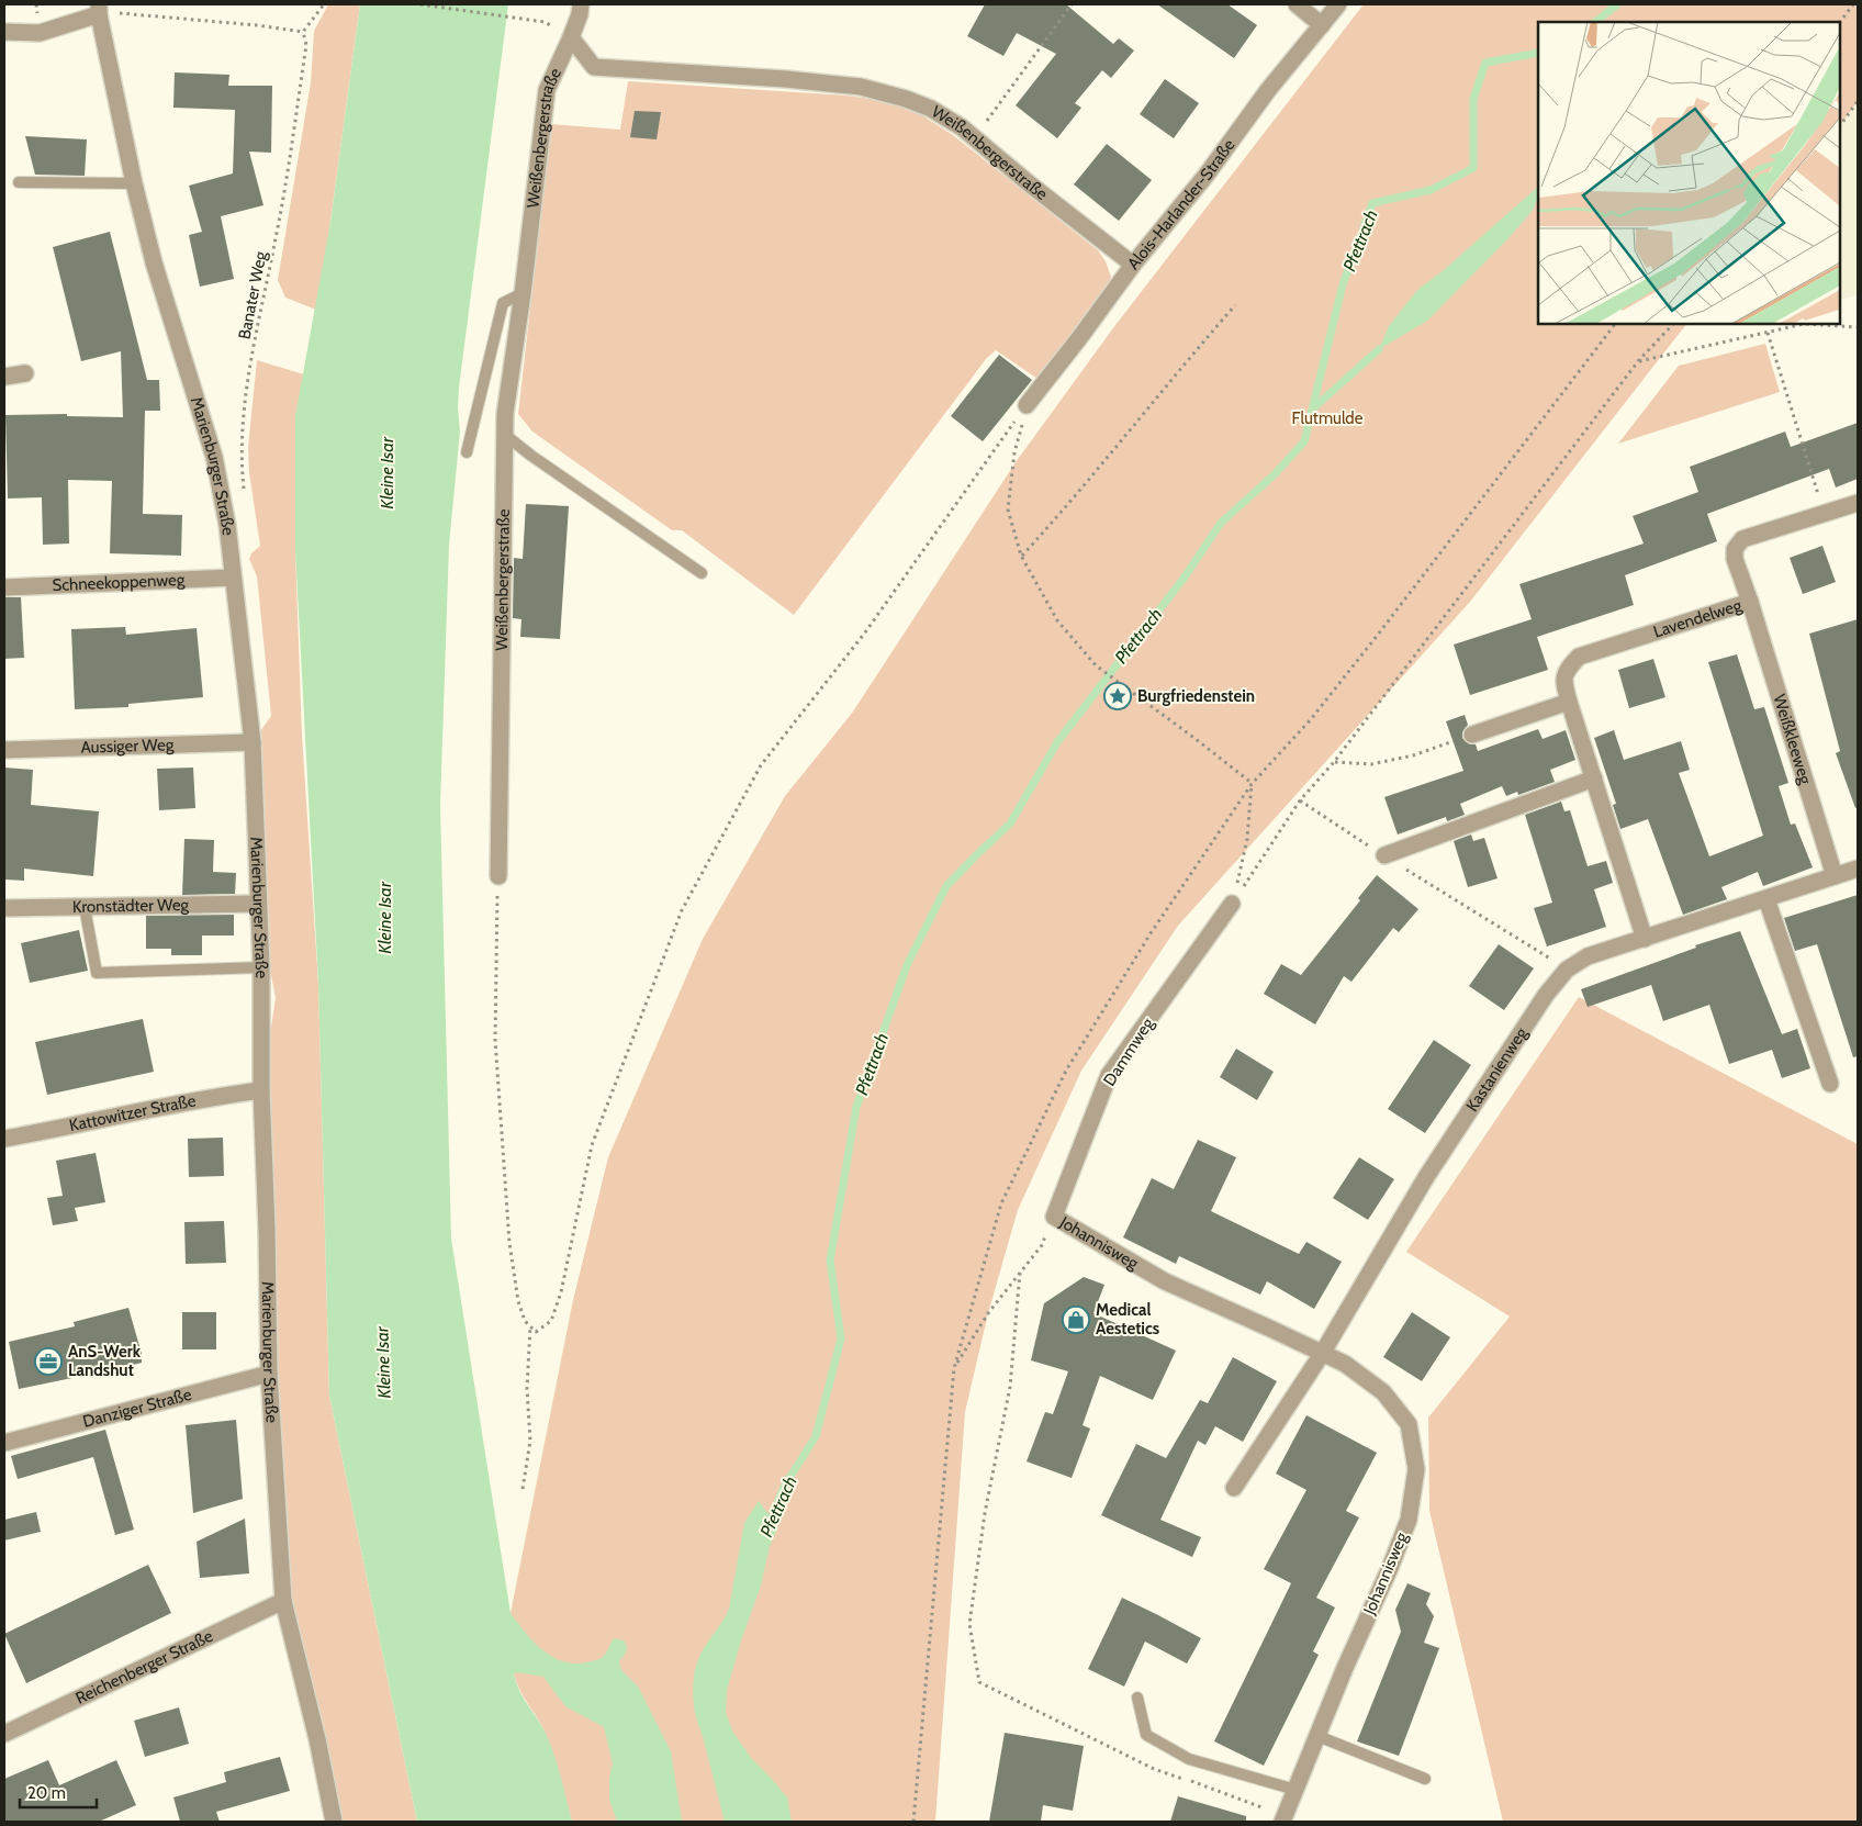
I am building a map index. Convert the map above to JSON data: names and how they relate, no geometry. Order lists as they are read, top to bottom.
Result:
{
  "streets": {
    "street": [
      "Weißenbergerstraße",
      "Alois-Harlander-Straße",
      "Marienburger Straße",
      "Schneekoppenweg",
      "Lavendelweg",
      "Weißkleeweg",
      "Aussiger Weg",
      "Kronstädter Weg",
      "Dammweg",
      "Kastanienweg",
      "Kattowitzer Straße",
      "Johannisweg",
      "Danziger Straße",
      "Reichenberger Straße"
    ],
    "path": ["Banater Weg"]
  },
  "crossings": [
    ["Weißenbergerstraße", "Alois-Harlander-Straße"],
    ["Marienburger Straße", "Schneekoppenweg"],
    ["Marienburger Straße", "Aussiger Weg"],
    ["Marienburger Straße", "Kronstädter Weg"],
    ["Marienburger Straße", "Kattowitzer Straße"],
    ["Marienburger Straße", "Danziger Straße"],
    ["Marienburger Straße", "Reichenberger Straße"],
    ["Lavendelweg", "Weißkleeweg"],
    ["Lavendelweg", "Kastanienweg"],
    ["Weißkleeweg", "Kastanienweg"],
    ["Dammweg", "Johannisweg"],
    ["Kastanienweg", "Johannisweg"]
  ],
  "water": ["Pfettrach", "Kleine Isar"],
  "parks": ["Flutmulde"],
  "places": {
    "place": ["Burgfriedenstein"],
    "shop": ["Medical Aestetics"],
    "office": ["AnS-Werk Landshut"]
  },
  "scale_bar": "20 m"
}
